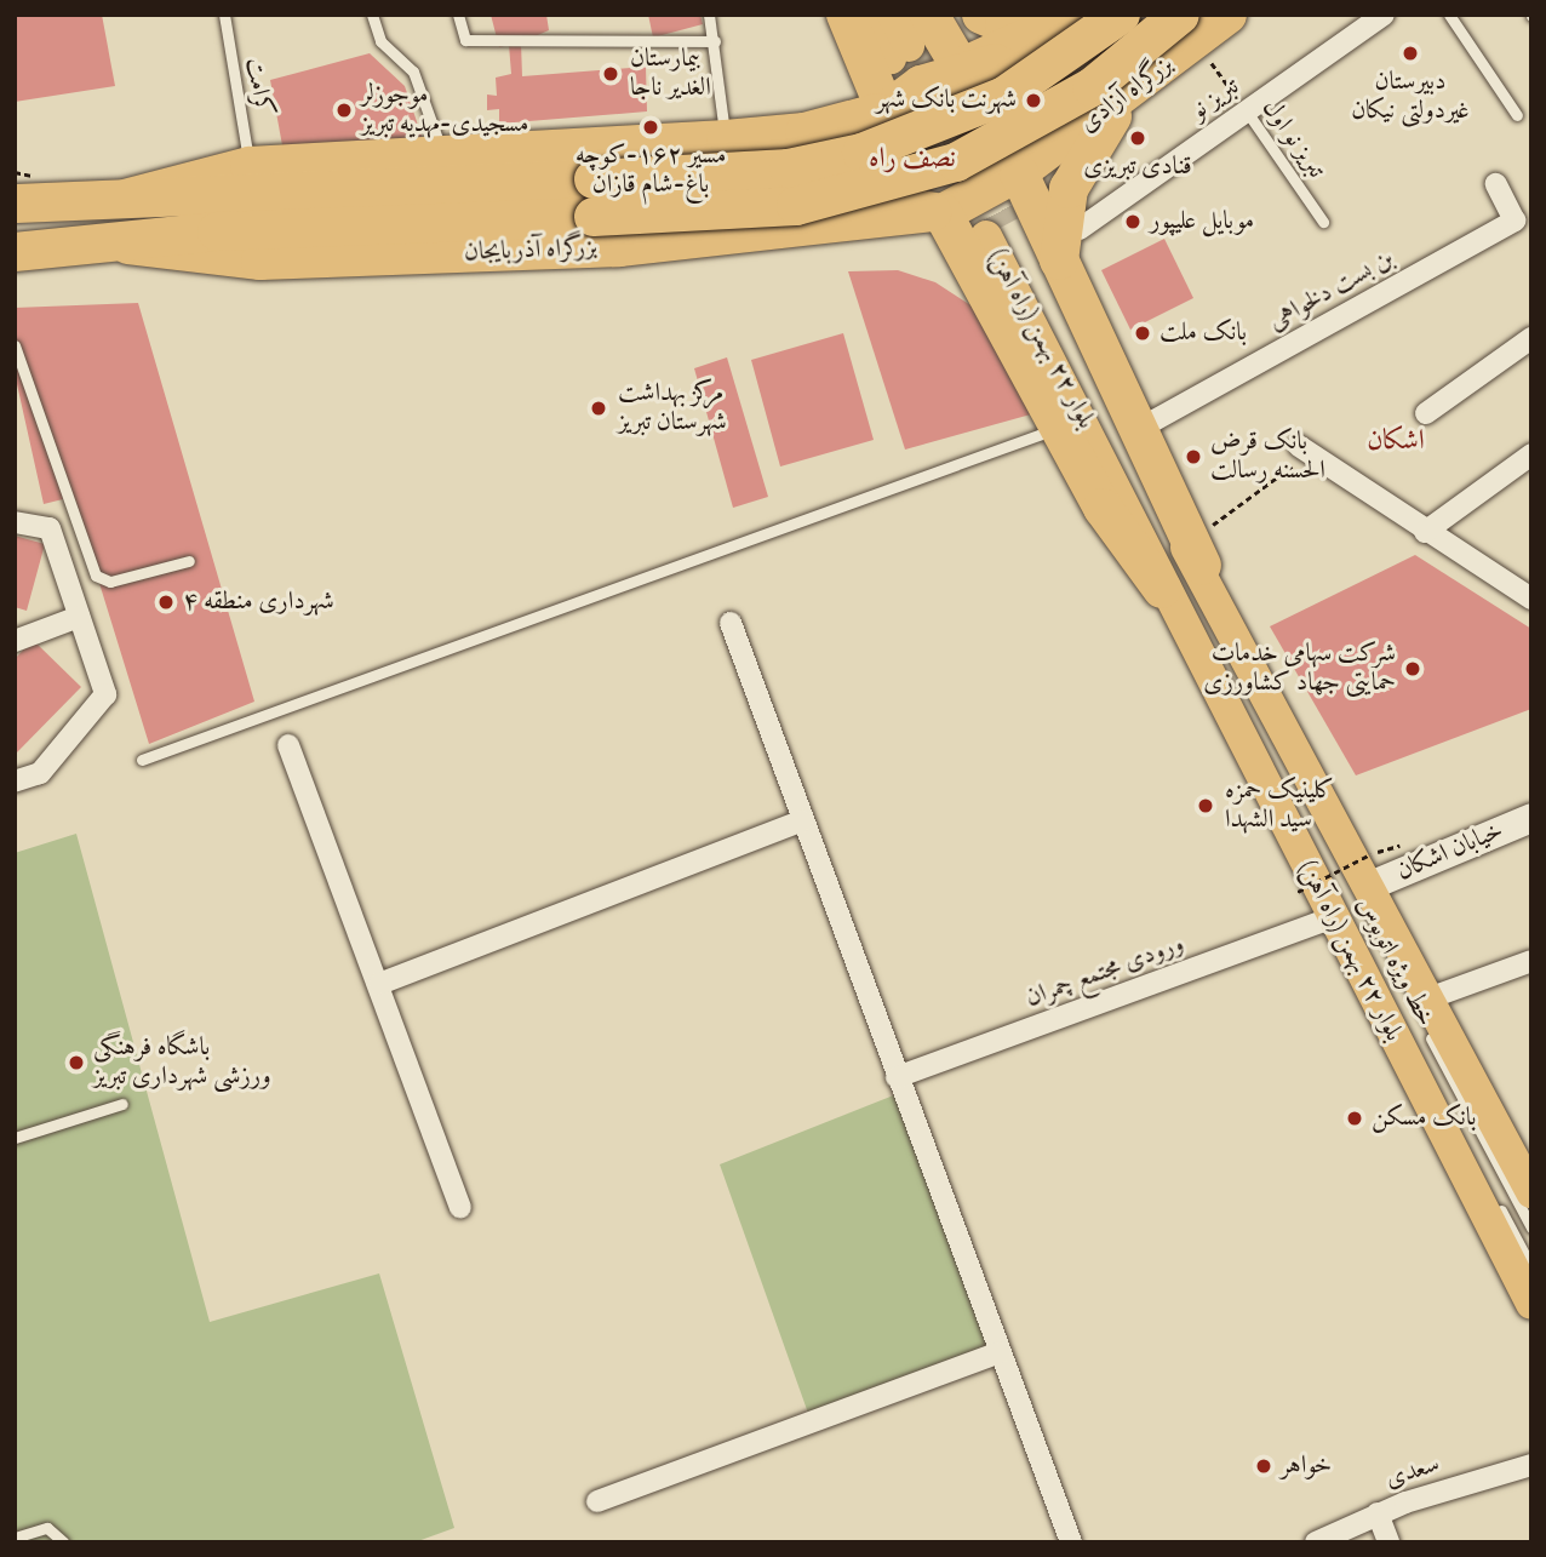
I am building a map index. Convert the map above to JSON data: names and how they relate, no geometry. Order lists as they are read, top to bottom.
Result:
{
  "streets": {
    "highway": ["بزرگراه آزادی", "بزرگراه آذربایجان"],
    "main road": ["بلوار ۲۲ بهمن (راه آهن)", "خیابان اشکان"],
    "street": [
      "تبریز نو",
      "بن بست دلخواهی",
      "ورودی مجتمع چمران",
      "سعدی"
    ],
    "lane": ["کرامت", "تبریز نو اول", "خط ویژه اتوبوس"]
  },
  "crossings": [
    ["بزرگراه آزادی", "تبریز نو اول"],
    ["بزرگراه آزادی", "بزرگراه آذربایجان"],
    ["تبریز نو", "تبریز نو اول"],
    ["تبریز نو اول", "بزرگراه آذربایجان"],
    ["بلوار ۲۲ بهمن (راه آهن)", "خیابان اشکان"],
    ["بلوار ۲۲ بهمن (راه آهن)", "خط ویژه اتوبوس"],
    ["بلوار ۲۲ بهمن (راه آهن)", "ورودی مجتمع چمران"]
  ],
  "districts": ["نصف راه", "اشکان"],
  "places": [
    "دبیرستان غیردولتی نیکان",
    "بیمارستان الغدیر ناجا",
    "شهرنت بانک شهر",
    "موجوزلر مسجیدی-مهدیه تبریز",
    "مسیر ۱۶۲-کوچه باغ-شام قازان",
    "قنادی تبریزی",
    "موبایل علیپور",
    "بانک ملت",
    "مرکز بهداشت شهرستان تبریز",
    "بانک قرض الحسنه رسالت",
    "شهرداری منطقه ۴",
    "شرکت سهامی خدمات حمایتی جهاد کشاورزی",
    "کلینیک حمزه سید الشهدا",
    "باشگاه فرهنگی ورزشی شهرداری تبریز",
    "بانک مسکن",
    "خواهر"
  ]
}
